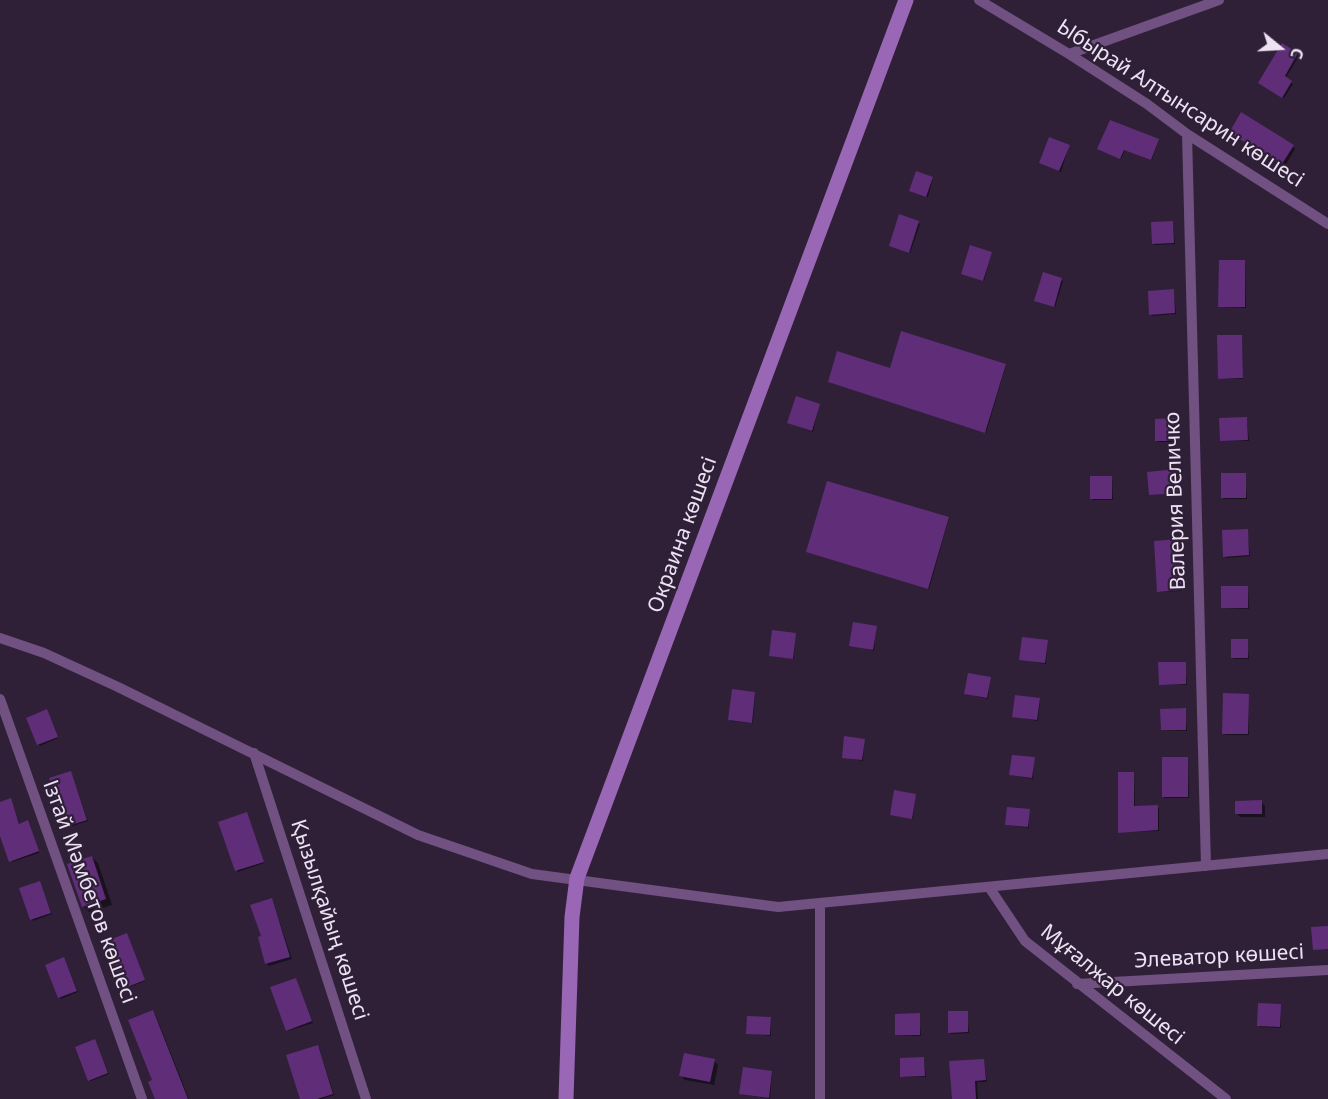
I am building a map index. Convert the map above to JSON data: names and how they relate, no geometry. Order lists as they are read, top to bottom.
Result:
{
  "streets": {
    "street": [
      "Ыбырай Алтынсарин көшесі",
      "Валерия Величко",
      "Окраина көшесі",
      "Ізтай Мәмбетов көшесі",
      "Қызылқайың көшесі",
      "Элеватор көшесі",
      "Мұғалжар көшесі"
    ]
  },
  "crossings": [
    ["Ыбырай Алтынсарин көшесі", "Валерия Величко"],
    ["Элеватор көшесі", "Мұғалжар көшесі"]
  ],
  "north": "right"
}
